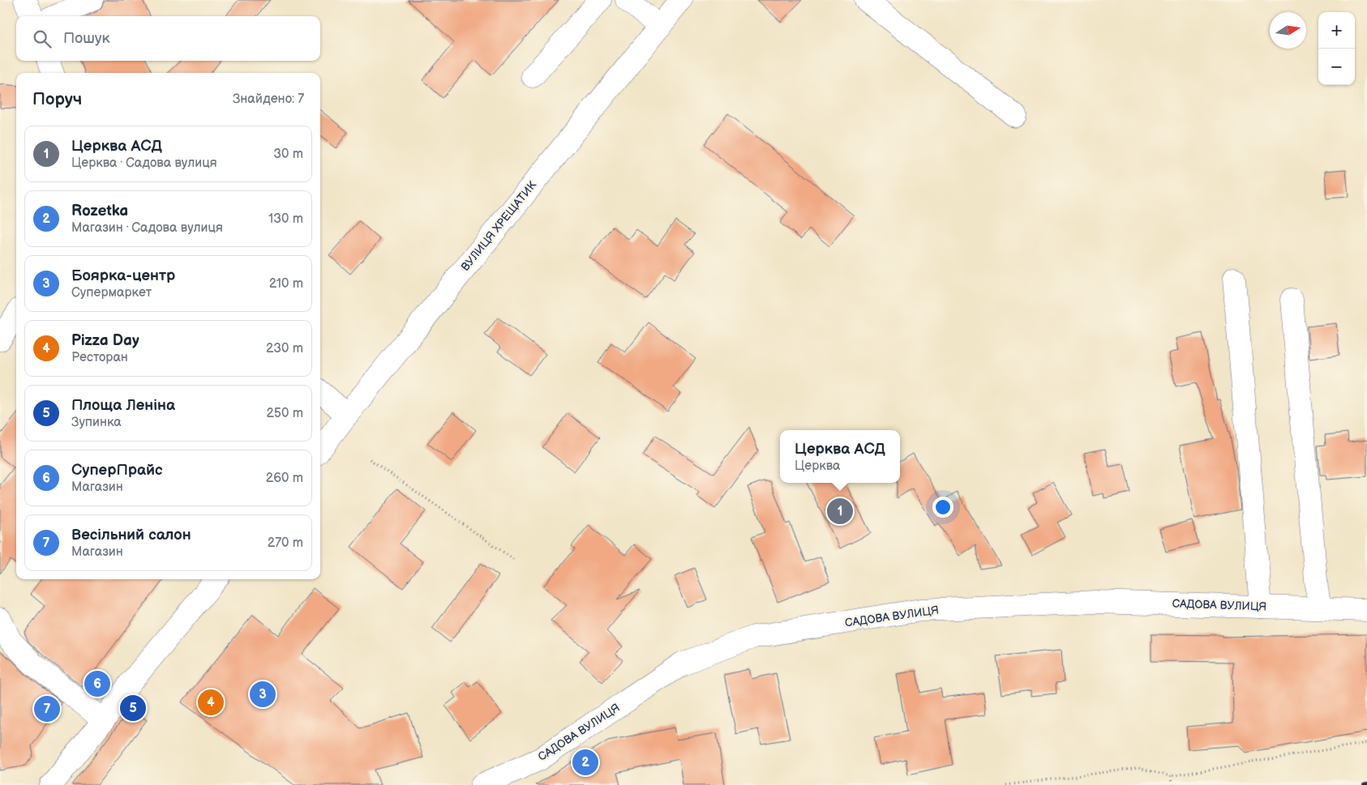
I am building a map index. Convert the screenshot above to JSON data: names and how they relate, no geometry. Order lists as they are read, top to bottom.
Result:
{
  "streets": {
    "street": ["ВУЛИЦЯ ХРЕЩАТИК", "САДОВА ВУЛИЦЯ"]
  },
  "north": "right",
  "page": {
    "map_buttons": ["+", "−"],
    "search": "Пошук",
    "heading": ["Поруч", "Знайдено: 7"],
    "list": [
      {
        "mark": "1",
        "name": "Церква АСД",
        "note": "Церква · Садова вулиця",
        "value": "30 m"
      },
      {
        "mark": "2",
        "name": "Rozetka",
        "note": "Магазин · Садова вулиця",
        "value": "130 m"
      },
      {
        "mark": "3",
        "name": "Боярка-центр",
        "note": "Супермаркет",
        "value": "210 m"
      },
      {
        "mark": "4",
        "name": "Pizza Day",
        "note": "Ресторан",
        "value": "230 m"
      },
      {
        "mark": "5",
        "name": "Площа Леніна",
        "note": "Зупинка",
        "value": "250 m"
      },
      {
        "mark": "6",
        "name": "СуперПрайс",
        "note": "Магазин",
        "value": "260 m"
      },
      {
        "mark": "7",
        "name": "Весільний салон",
        "note": "Магазин",
        "value": "270 m"
      }
    ],
    "popup": ["Церква АСД", "Церква"],
    "pins": [
      "1",
      "6",
      "3",
      "4",
      "5",
      "7",
      "2"
    ]
  }
}
